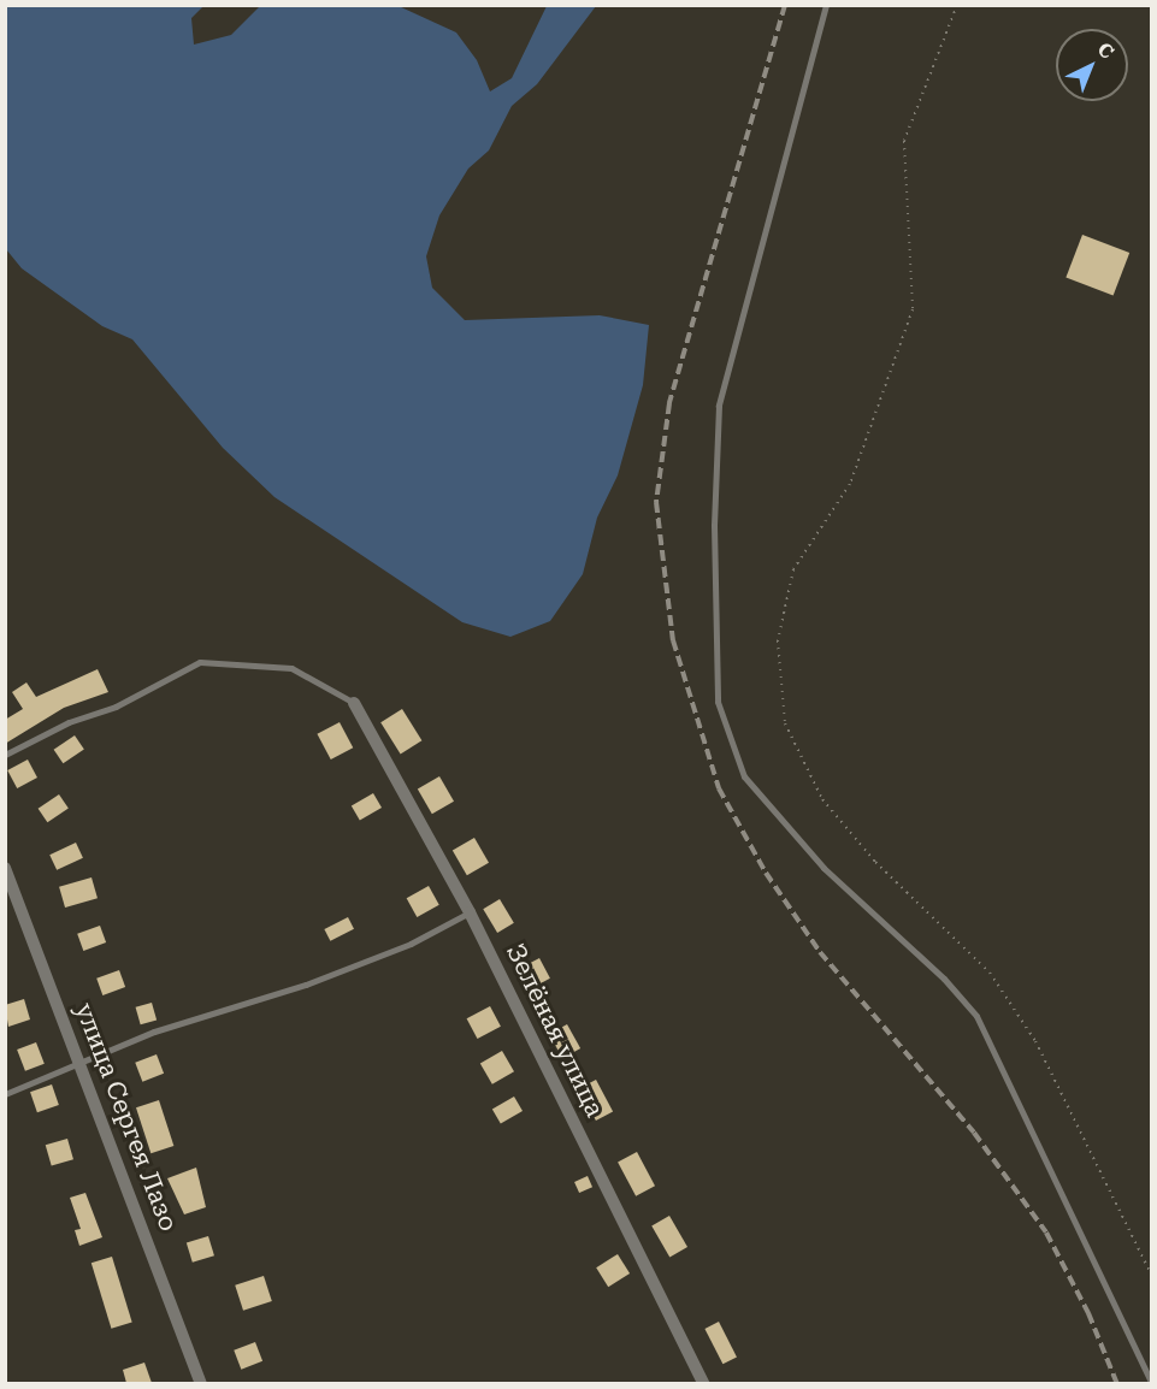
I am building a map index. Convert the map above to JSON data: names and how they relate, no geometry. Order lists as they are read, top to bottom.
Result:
{
  "streets": {
    "street": ["Зелёная улица", "улица Сергея Лазо"]
  },
  "north": "top right"
}
